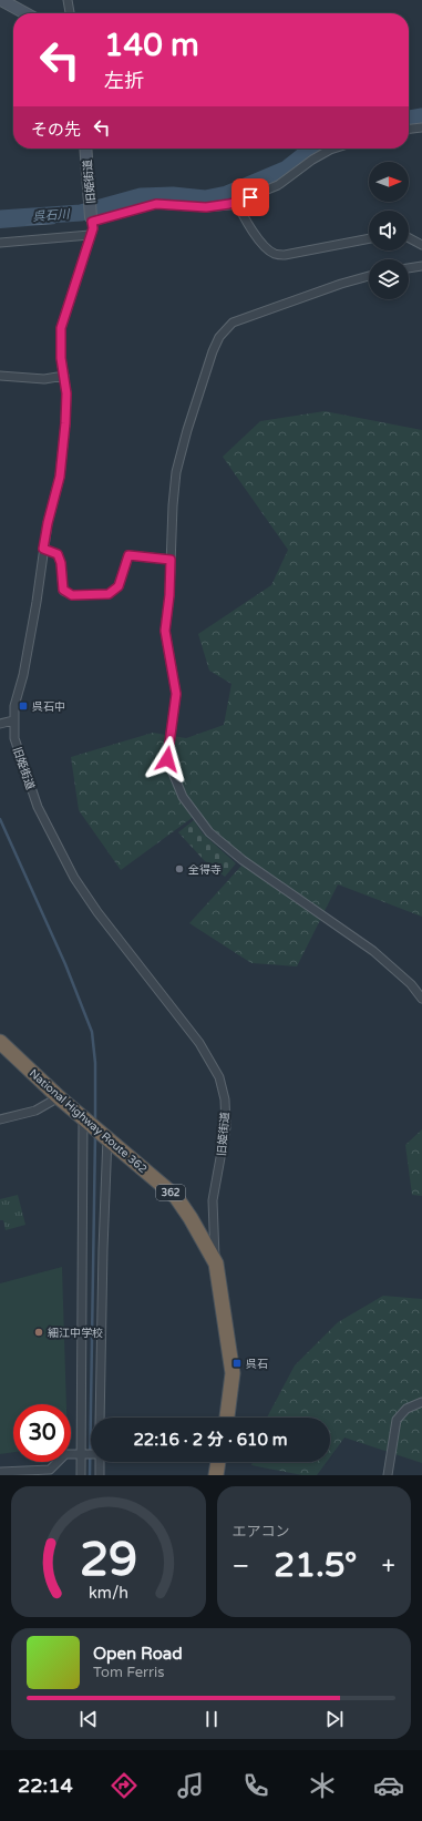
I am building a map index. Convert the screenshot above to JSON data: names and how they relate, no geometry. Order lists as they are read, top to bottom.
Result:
{
  "streets": {
    "highway": ["National Highway Route 362", "362"],
    "street": ["旧姫街道"]
  },
  "crossings": [
    ["旧姫街道", "National Highway Route 362"]
  ],
  "water": ["呉石川"],
  "places": {
    "transit": ["呉石中", "呉石"],
    "other": ["全得寺", "細江中学校"]
  },
  "north": "right",
  "page": {
    "turn": ["140 m", "左折"],
    "then": "その先",
    "limit": "30",
    "trip": "22:16 · 2 分 · 610 m",
    "tile": "エアコン",
    "heat": ["−", "21.5°", "+"],
    "song": ["Open Road", "Tom Ferris"],
    "tabs": "22:14",
    "gauge": ["29", "km/h"]
  }
}
